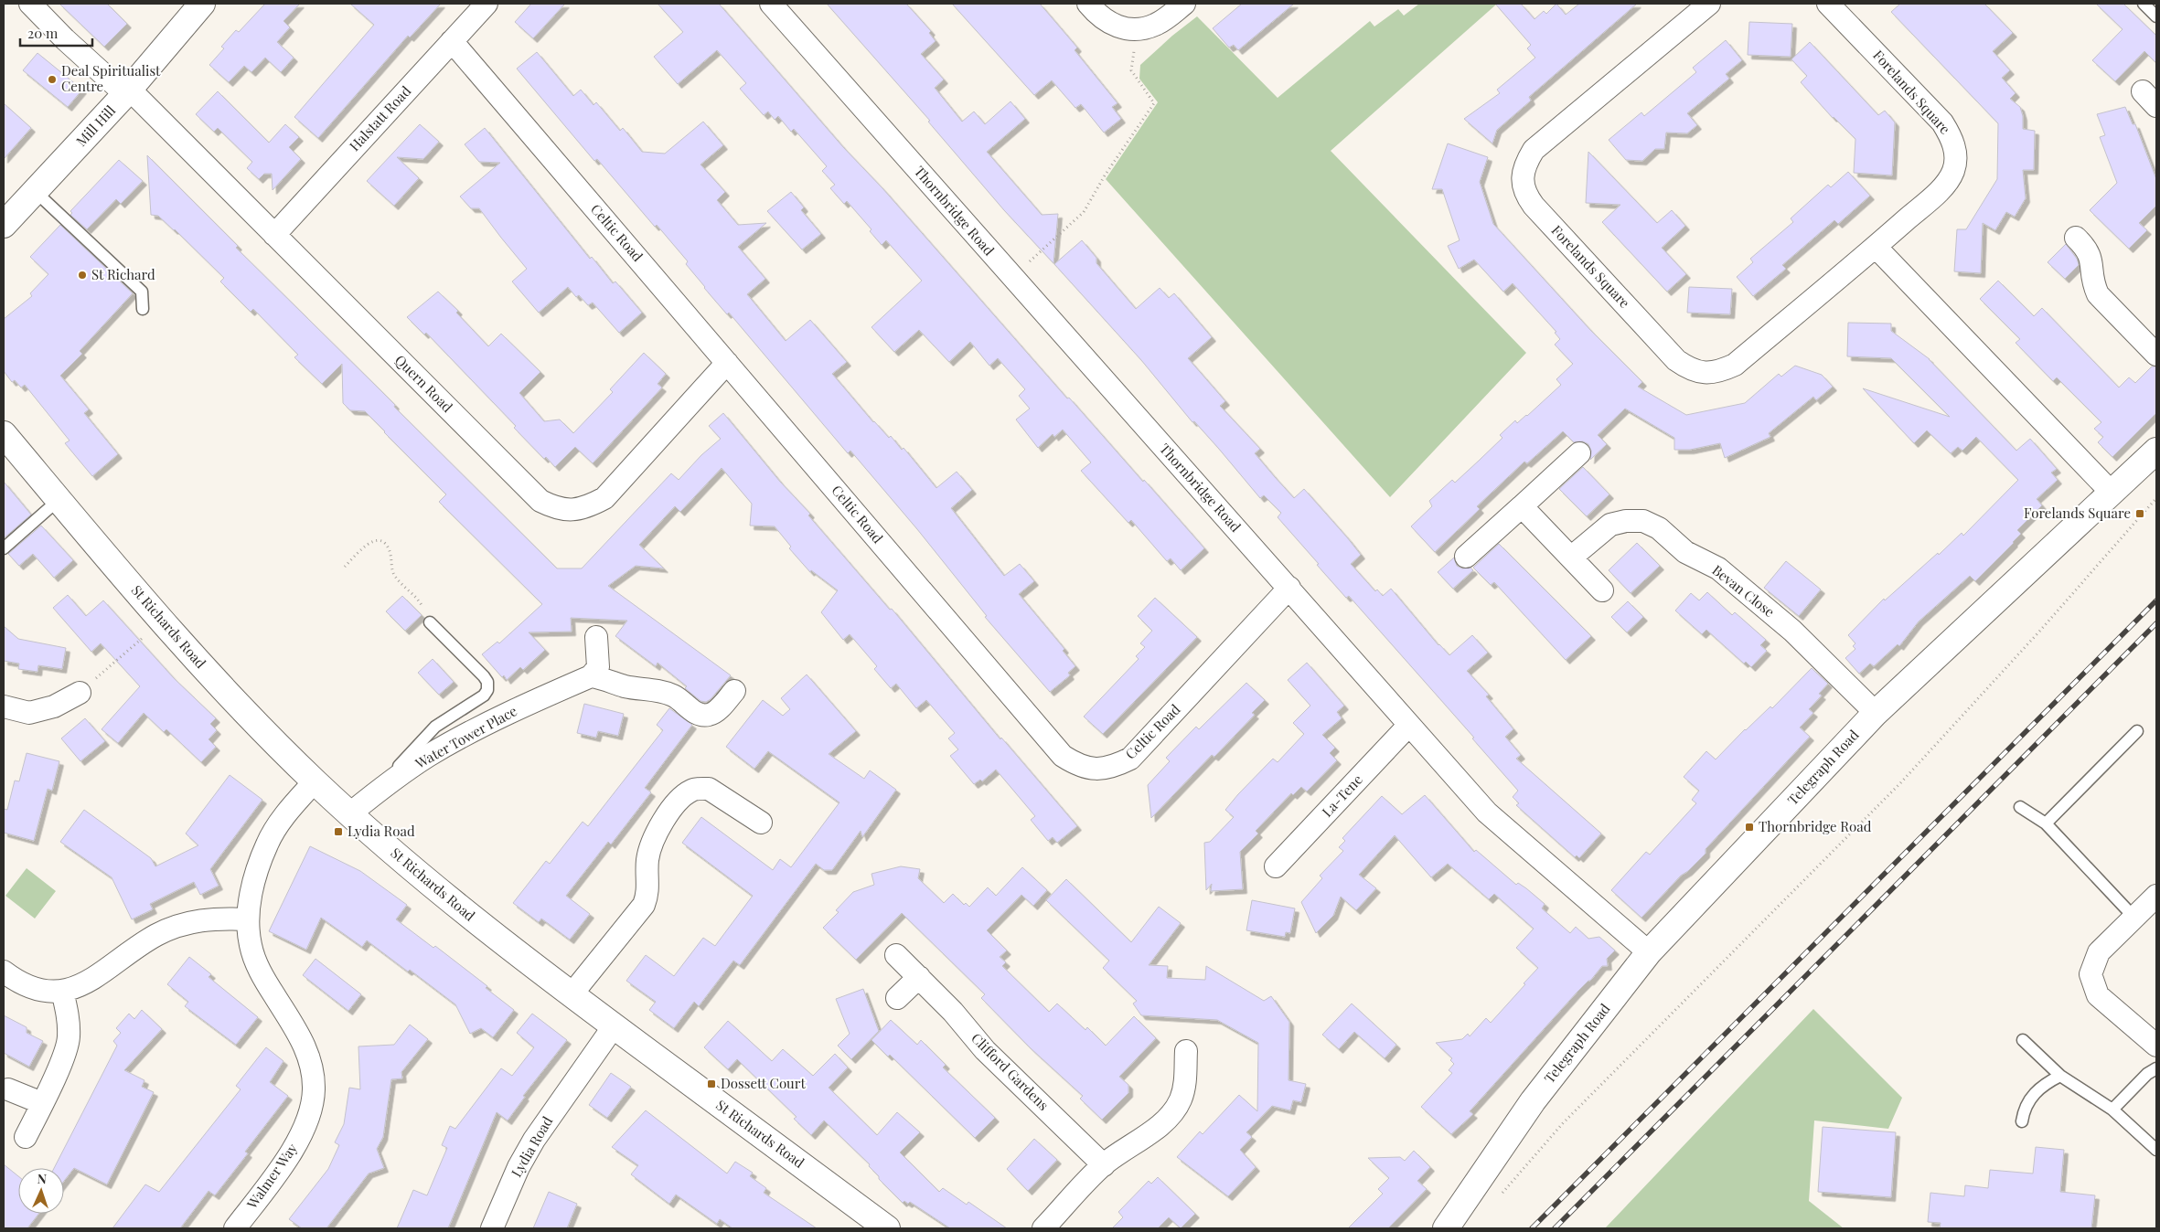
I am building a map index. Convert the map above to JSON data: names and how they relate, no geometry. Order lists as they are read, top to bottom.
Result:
{
  "streets": {
    "street": [
      "Forelands Square",
      "Halstatt Road",
      "Mill Hill",
      "Thornbridge Road",
      "Celtic Road",
      "Quern Road",
      "Bevan Close",
      "St Richards Road",
      "Water Tower Place",
      "Telegraph Road",
      "La-Tene",
      "Clifford Gardens",
      "Lydia Road",
      "Walmer Way"
    ]
  },
  "crossings": [
    ["Halstatt Road", "Celtic Road"],
    ["Halstatt Road", "Quern Road"],
    ["Mill Hill", "Quern Road"],
    ["Thornbridge Road", "Celtic Road"],
    ["Thornbridge Road", "Telegraph Road"],
    ["Thornbridge Road", "La-Tene"],
    ["Celtic Road", "Quern Road"],
    ["Bevan Close", "Telegraph Road"],
    ["St Richards Road", "Water Tower Place"],
    ["St Richards Road", "Lydia Road"],
    ["St Richards Road", "Walmer Way"]
  ],
  "places": {
    "other": ["Deal Spiritualist Centre", "St Richard"],
    "transit": [
      "Forelands Square",
      "Thornbridge Road",
      "Lydia Road",
      "Dossett Court"
    ]
  },
  "scale_bar": "20 m",
  "north": "top"
}
